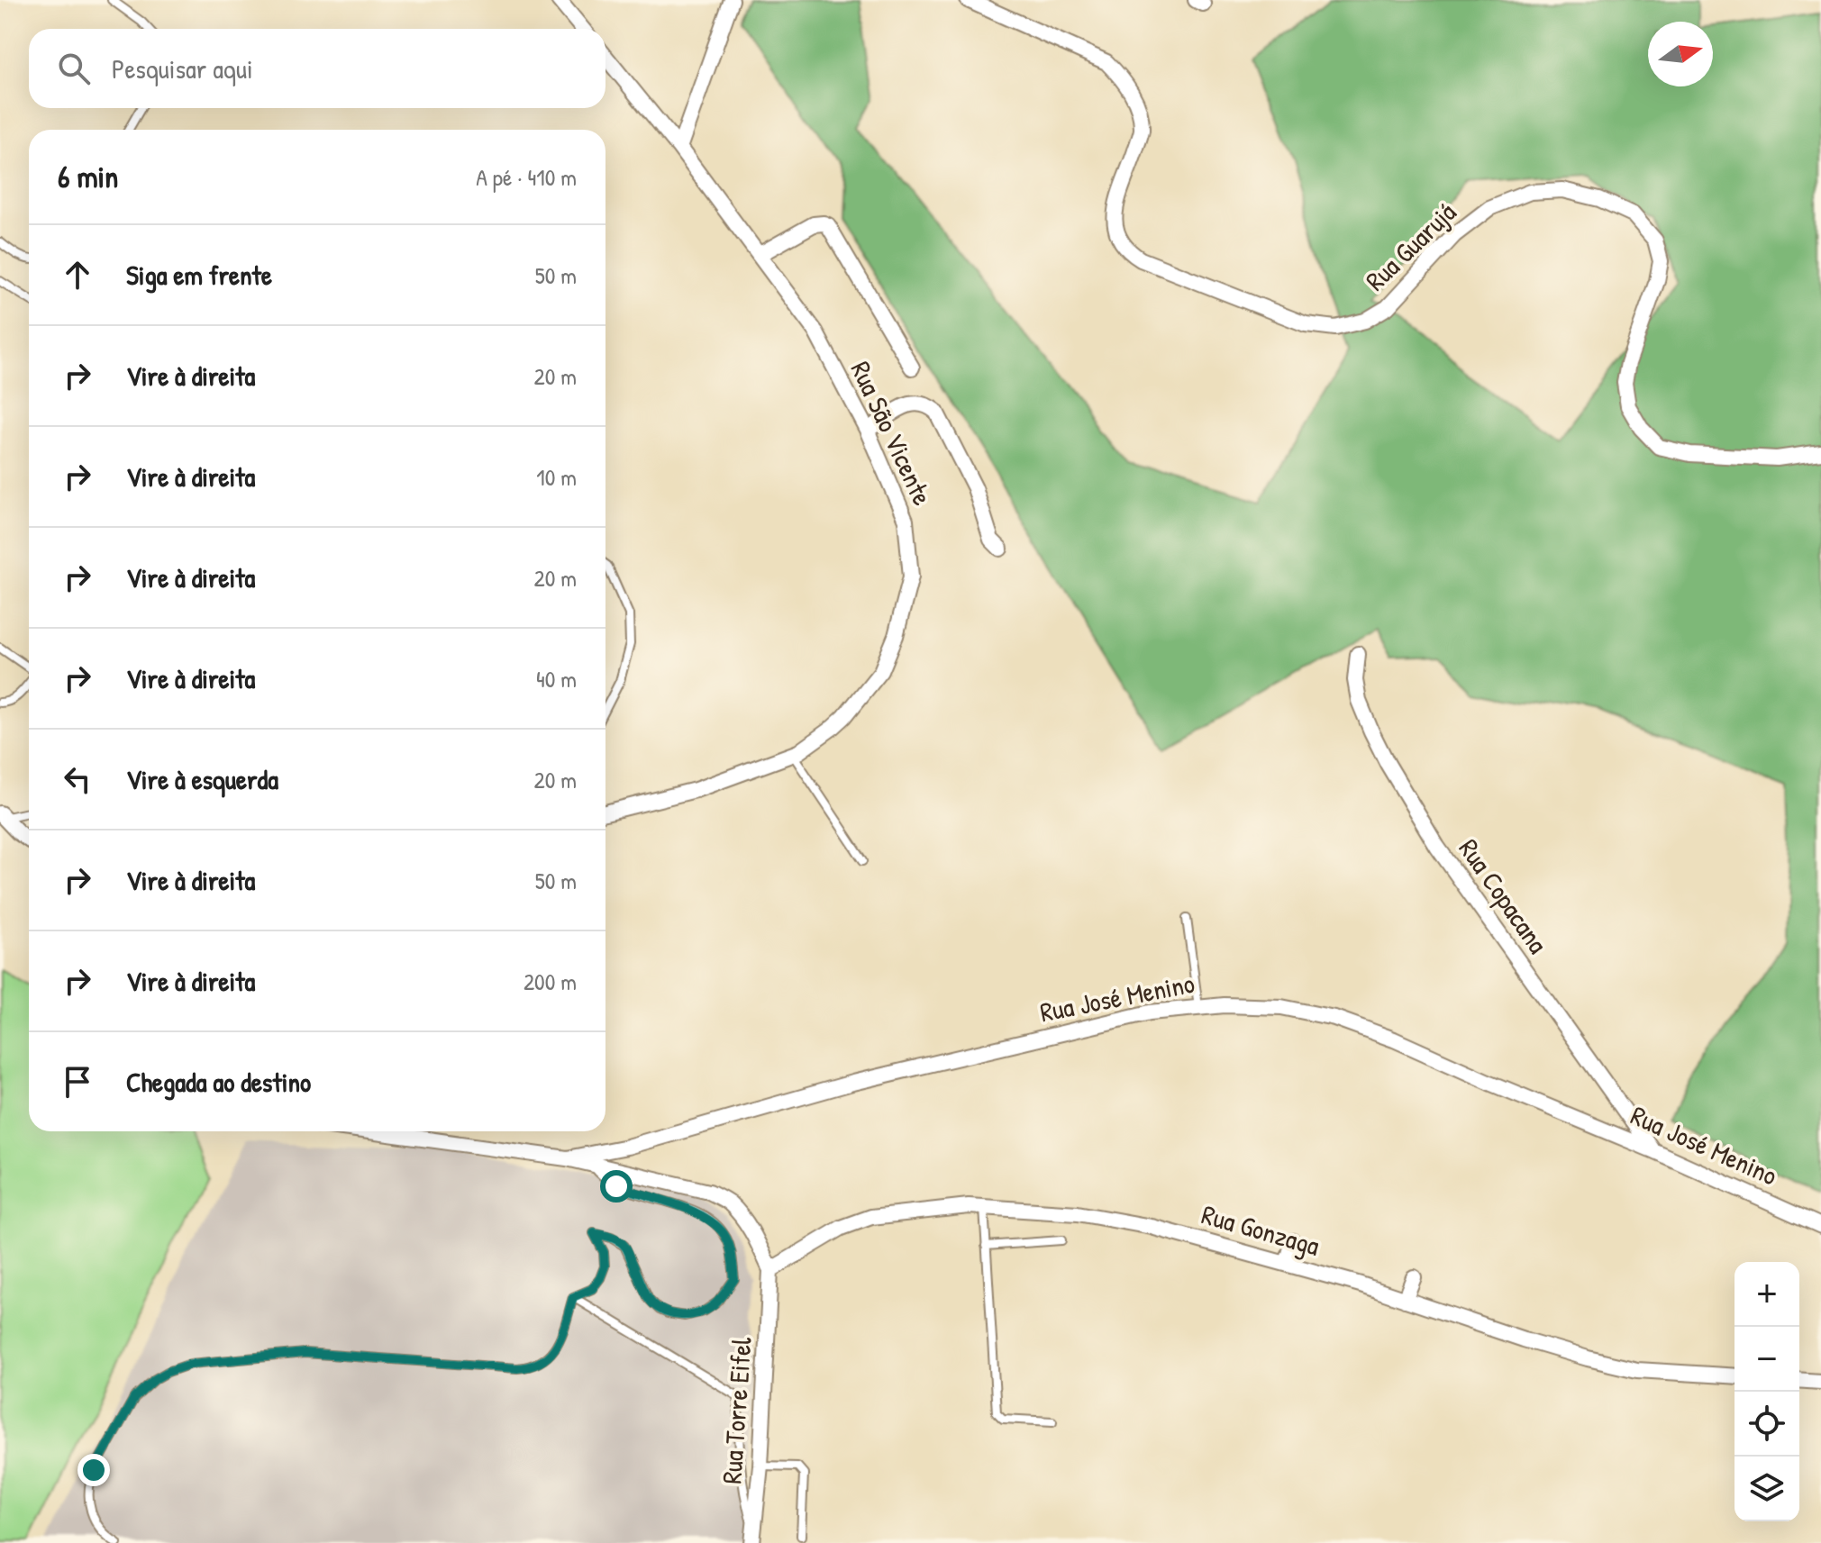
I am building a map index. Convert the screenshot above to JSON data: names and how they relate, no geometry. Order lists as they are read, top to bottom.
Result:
{
  "streets": {
    "street": [
      "Rua Guarujá",
      "Rua São Vicente",
      "Rua Copacana",
      "Rua José Menino",
      "Rua Gonzaga",
      "Rua Torre Eifel"
    ]
  },
  "crossings": [
    ["Rua Copacana", "Rua José Menino"],
    ["Rua José Menino", "Rua Torre Eifel"],
    ["Rua Gonzaga", "Rua Torre Eifel"]
  ],
  "north": "right",
  "page": {
    "search": "Pesquisar aqui",
    "heading": ["6 min", "A pé · 410 m"],
    "list": [
      ["Siga em frente", "50 m"],
      ["Vire à direita", "20 m"],
      ["Vire à direita", "10 m"],
      ["Vire à direita", "20 m"],
      ["Vire à direita", "40 m"],
      ["Vire à esquerda", "20 m"],
      ["Vire à direita", "50 m"],
      ["Vire à direita", "200 m"],
      "Chegada ao destino"
    ],
    "map_buttons": ["+", "−"]
  }
}
